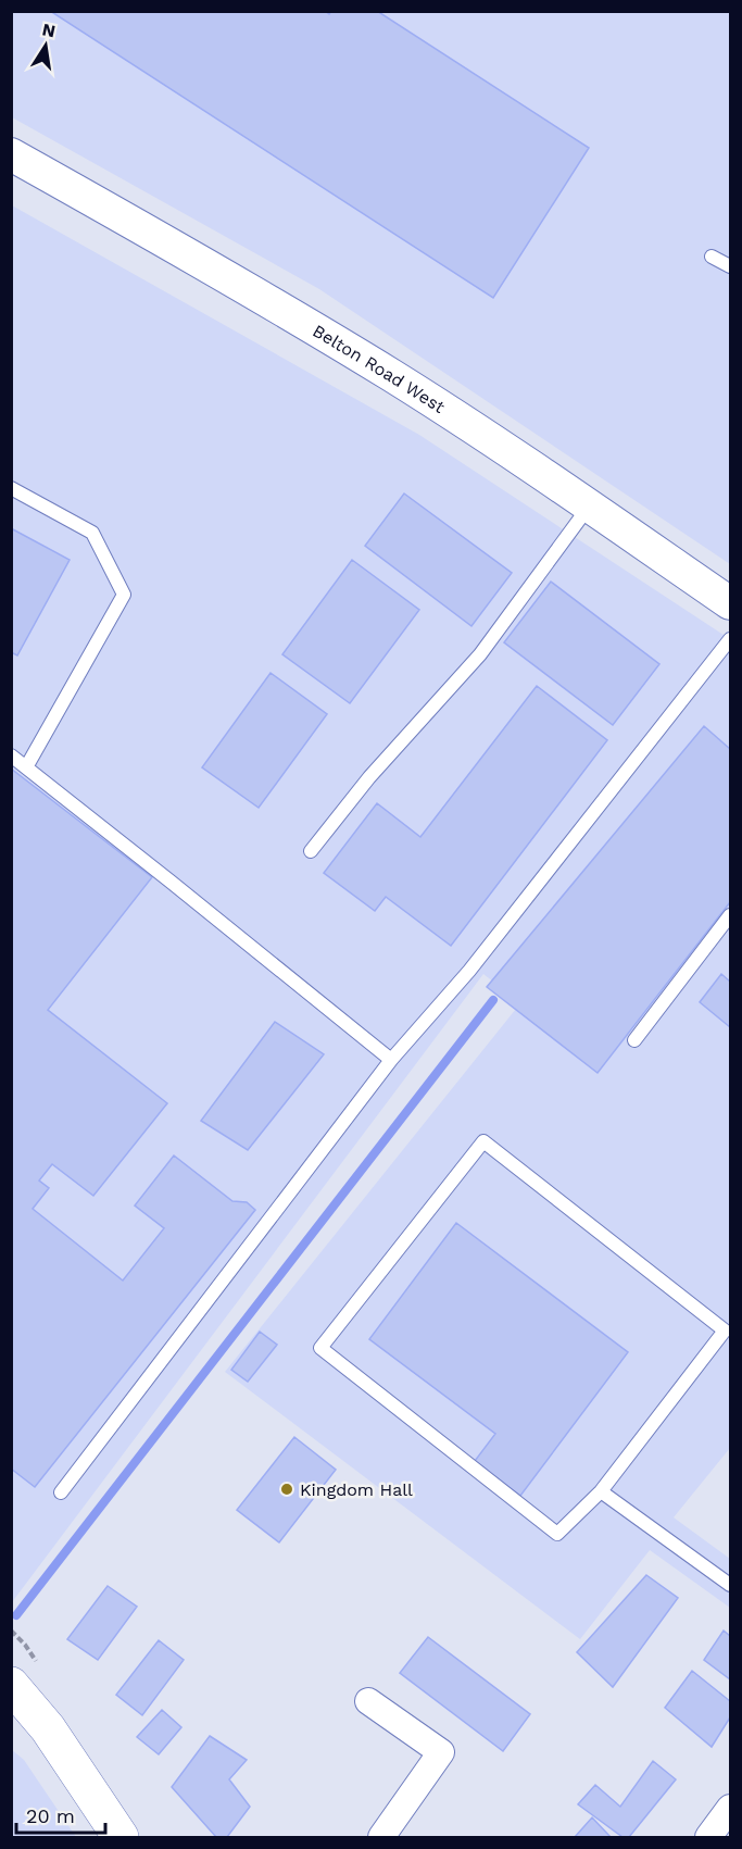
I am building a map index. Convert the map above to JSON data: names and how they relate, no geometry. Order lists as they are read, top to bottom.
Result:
{
  "streets": {
    "street": ["Belton Road West"]
  },
  "places": ["Kingdom Hall"],
  "scale_bar": "20 m",
  "north": "top"
}
